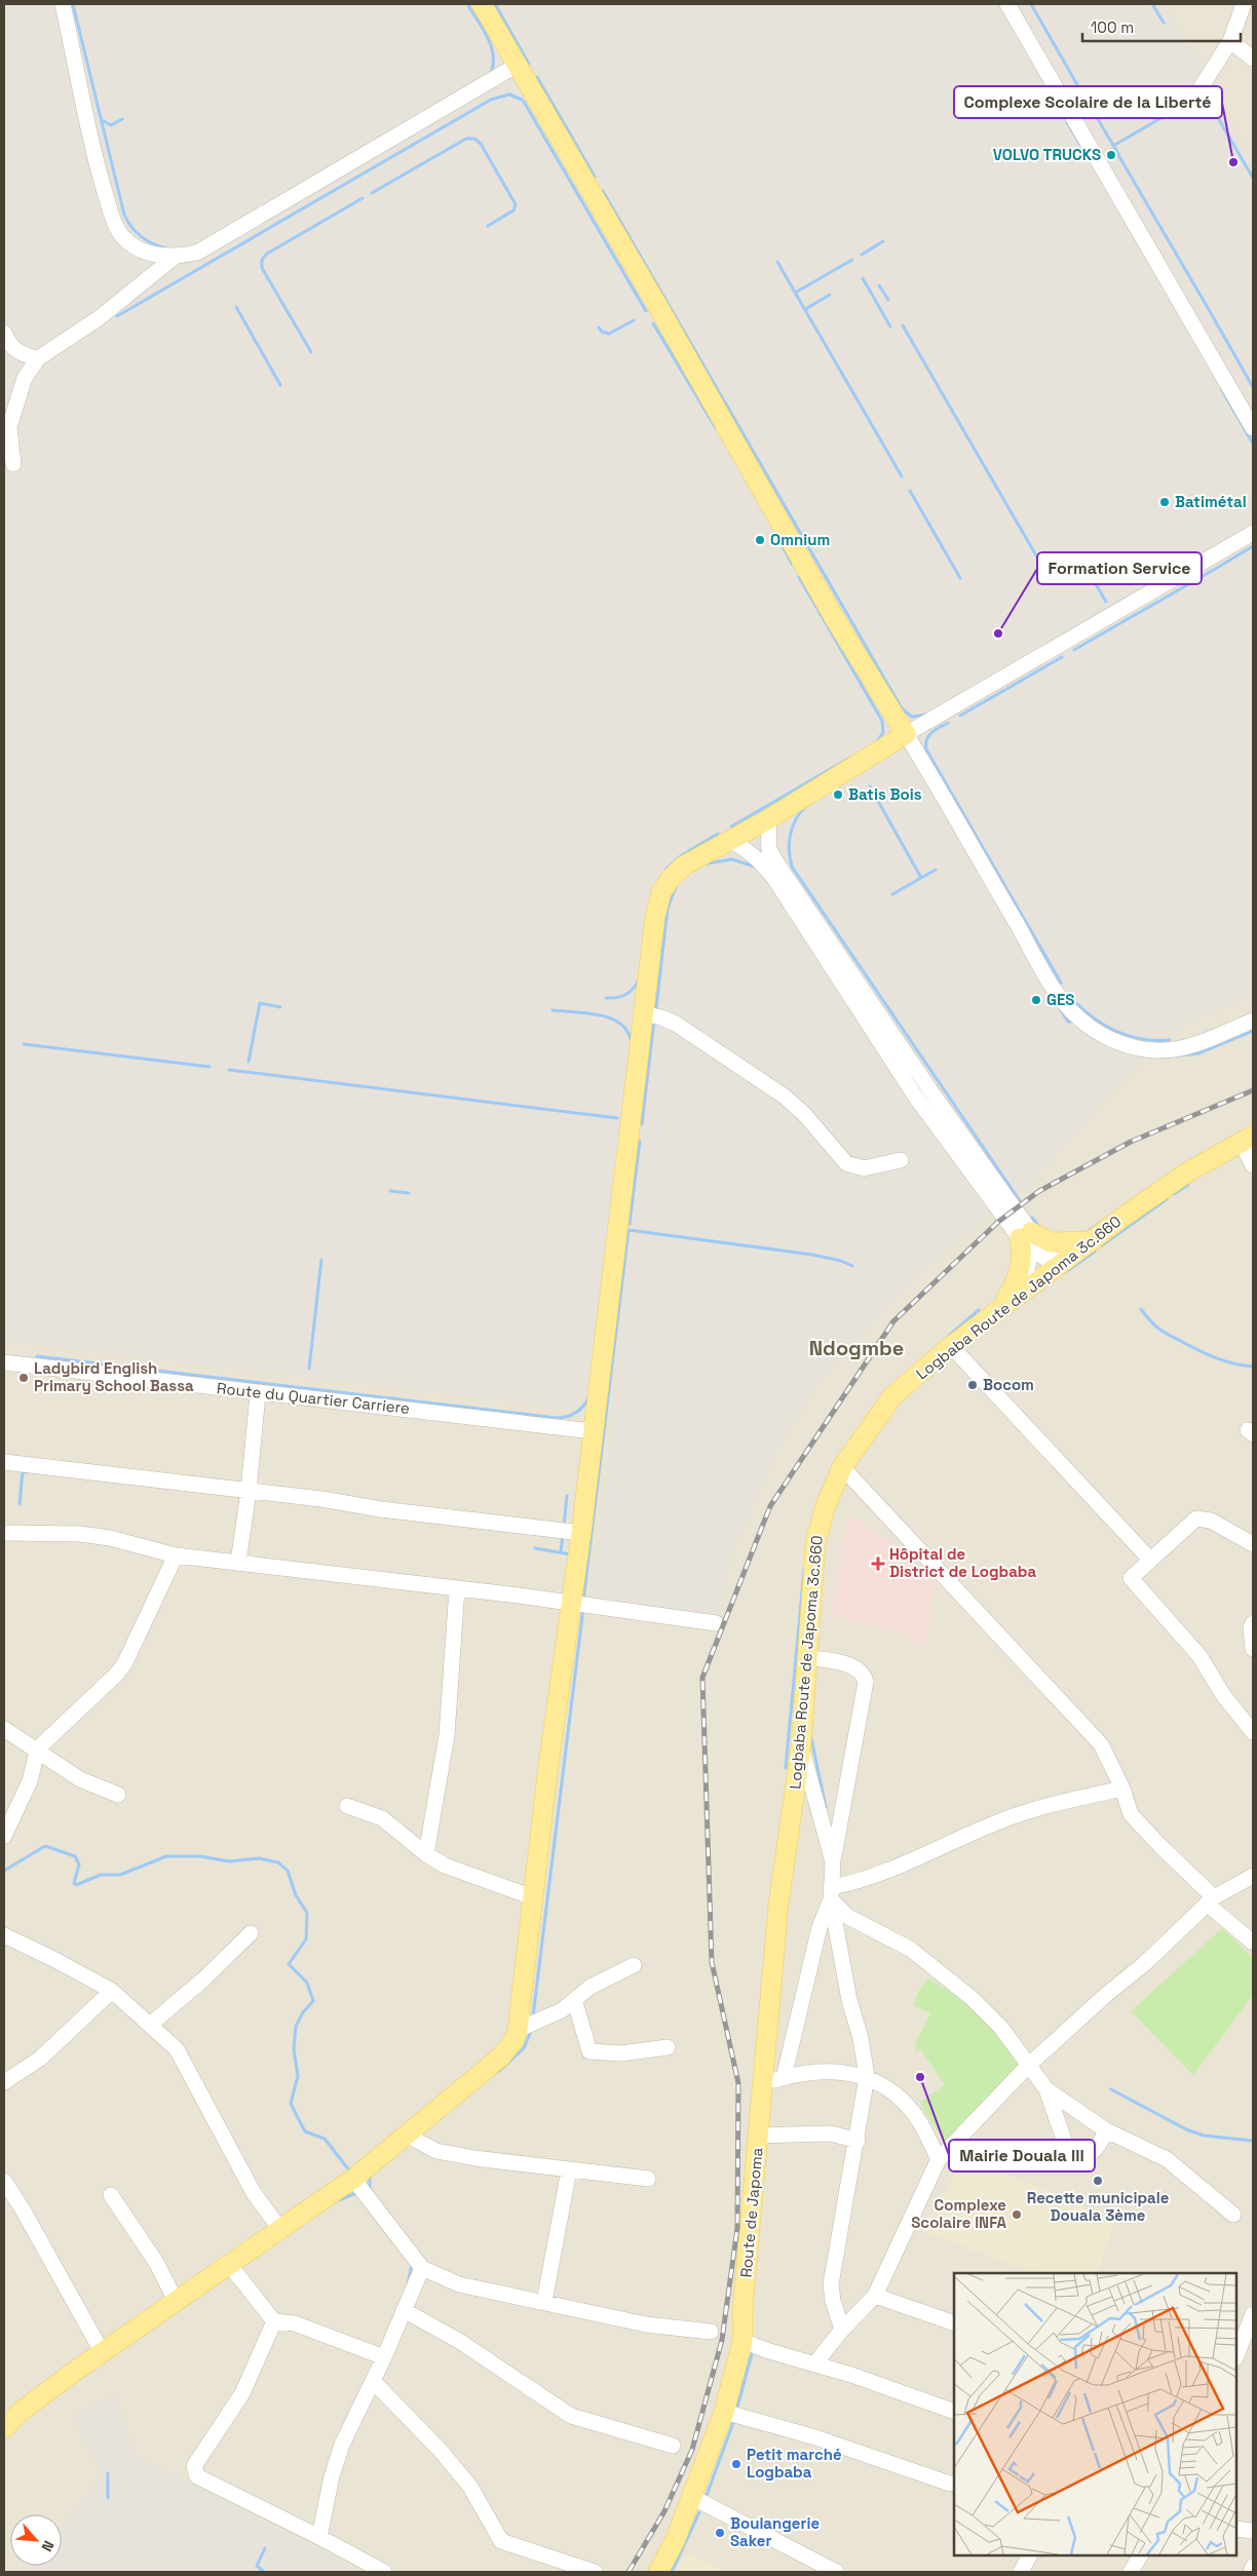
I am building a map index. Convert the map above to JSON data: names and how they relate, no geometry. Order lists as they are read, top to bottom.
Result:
{
  "streets": {
    "main road": ["Logbaba Route de Japoma 3c.660", "Route de Japoma"],
    "street": ["Route du Quartier Carriere"]
  },
  "crossings": [
    ["Logbaba Route de Japoma 3c.660", "Route de Japoma"]
  ],
  "districts": ["Ndogmbe"],
  "places": {
    "other": [
      "VOLVO TRUCKS",
      "Complexe Scolaire de la Liberté",
      "Batimétal",
      "Omnium",
      "Formation Service",
      "Batis Bois",
      "GES",
      "Ladybird English Primary School Bassa",
      "Bocom",
      "Mairie Douala lll",
      "Recette municipale Douala 3ème",
      "Complexe Scolaire INFA",
      "Petit marché Logbaba",
      "Boulangerie Saker"
    ],
    "health": ["Hôpital de District de Logbaba"]
  },
  "scale_bar": "100 m",
  "north": "bottom right"
}
